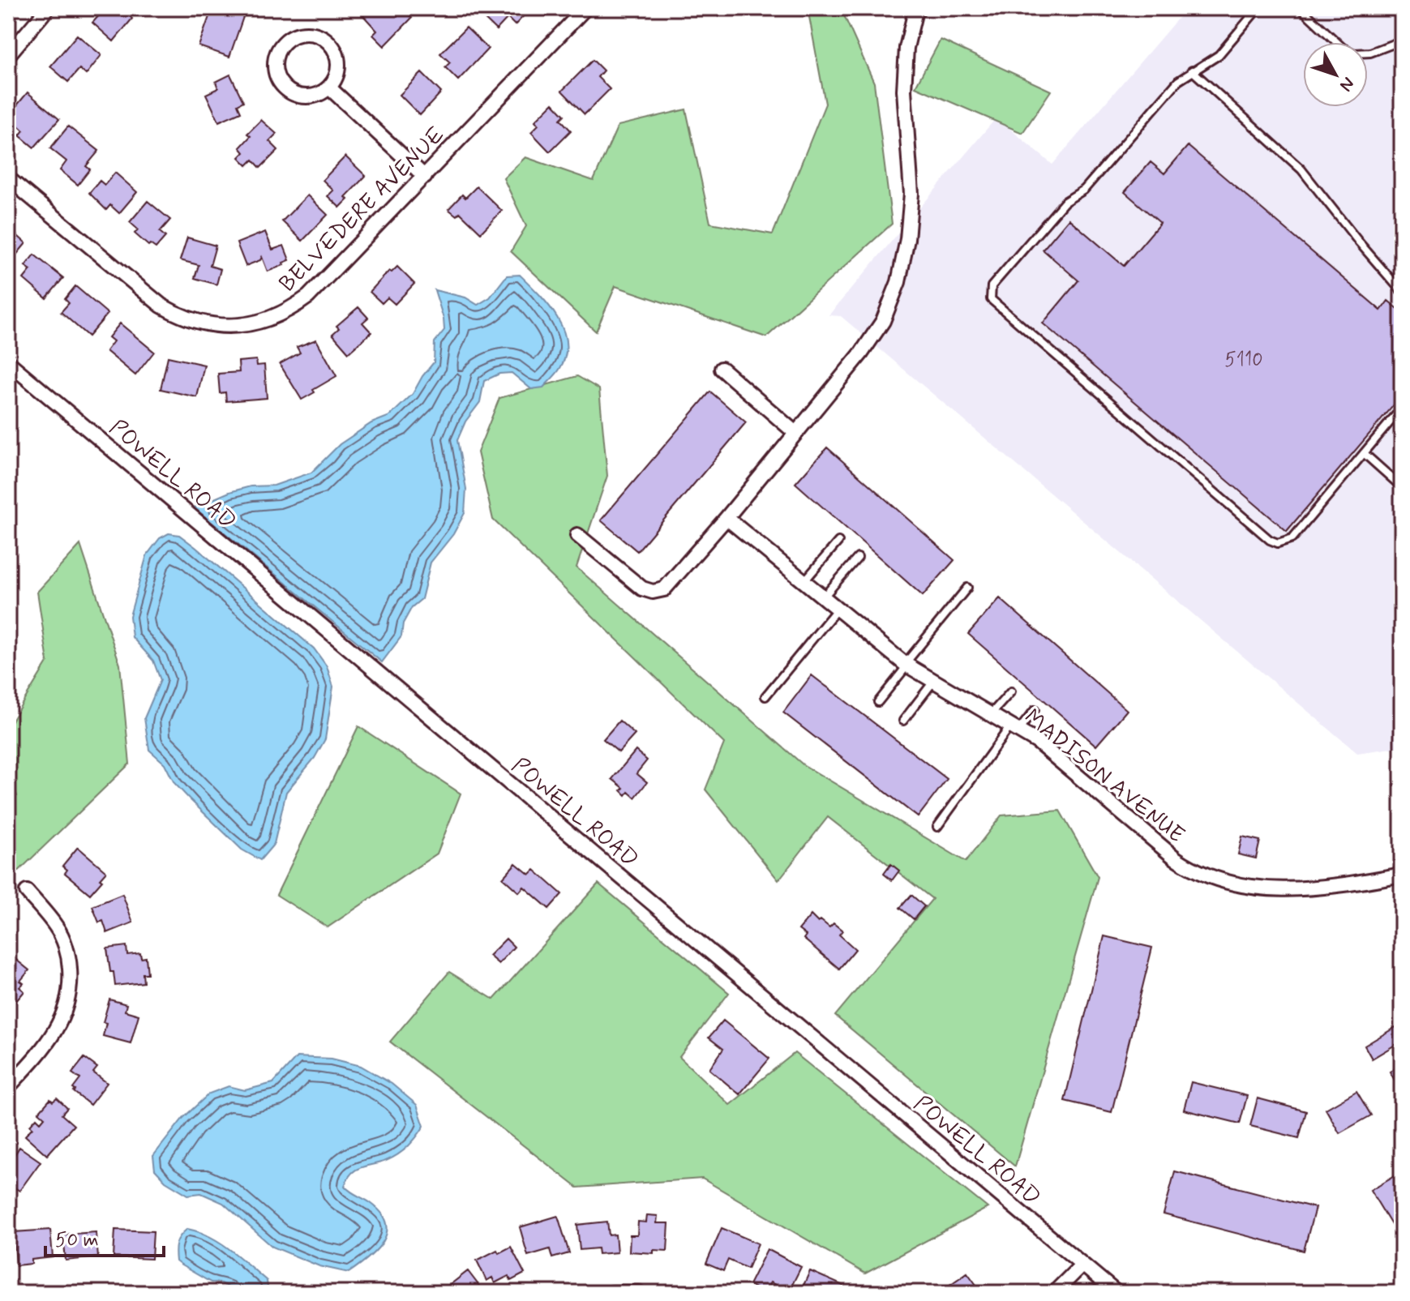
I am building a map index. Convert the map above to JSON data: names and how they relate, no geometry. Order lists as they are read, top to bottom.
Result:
{
  "streets": {
    "street": ["BELVEDERE AVENUE", "POWELL ROAD", "MADISON AVENUE"]
  },
  "house_numbers": ["5110"],
  "scale_bar": "50 m",
  "north": "bottom right"
}
